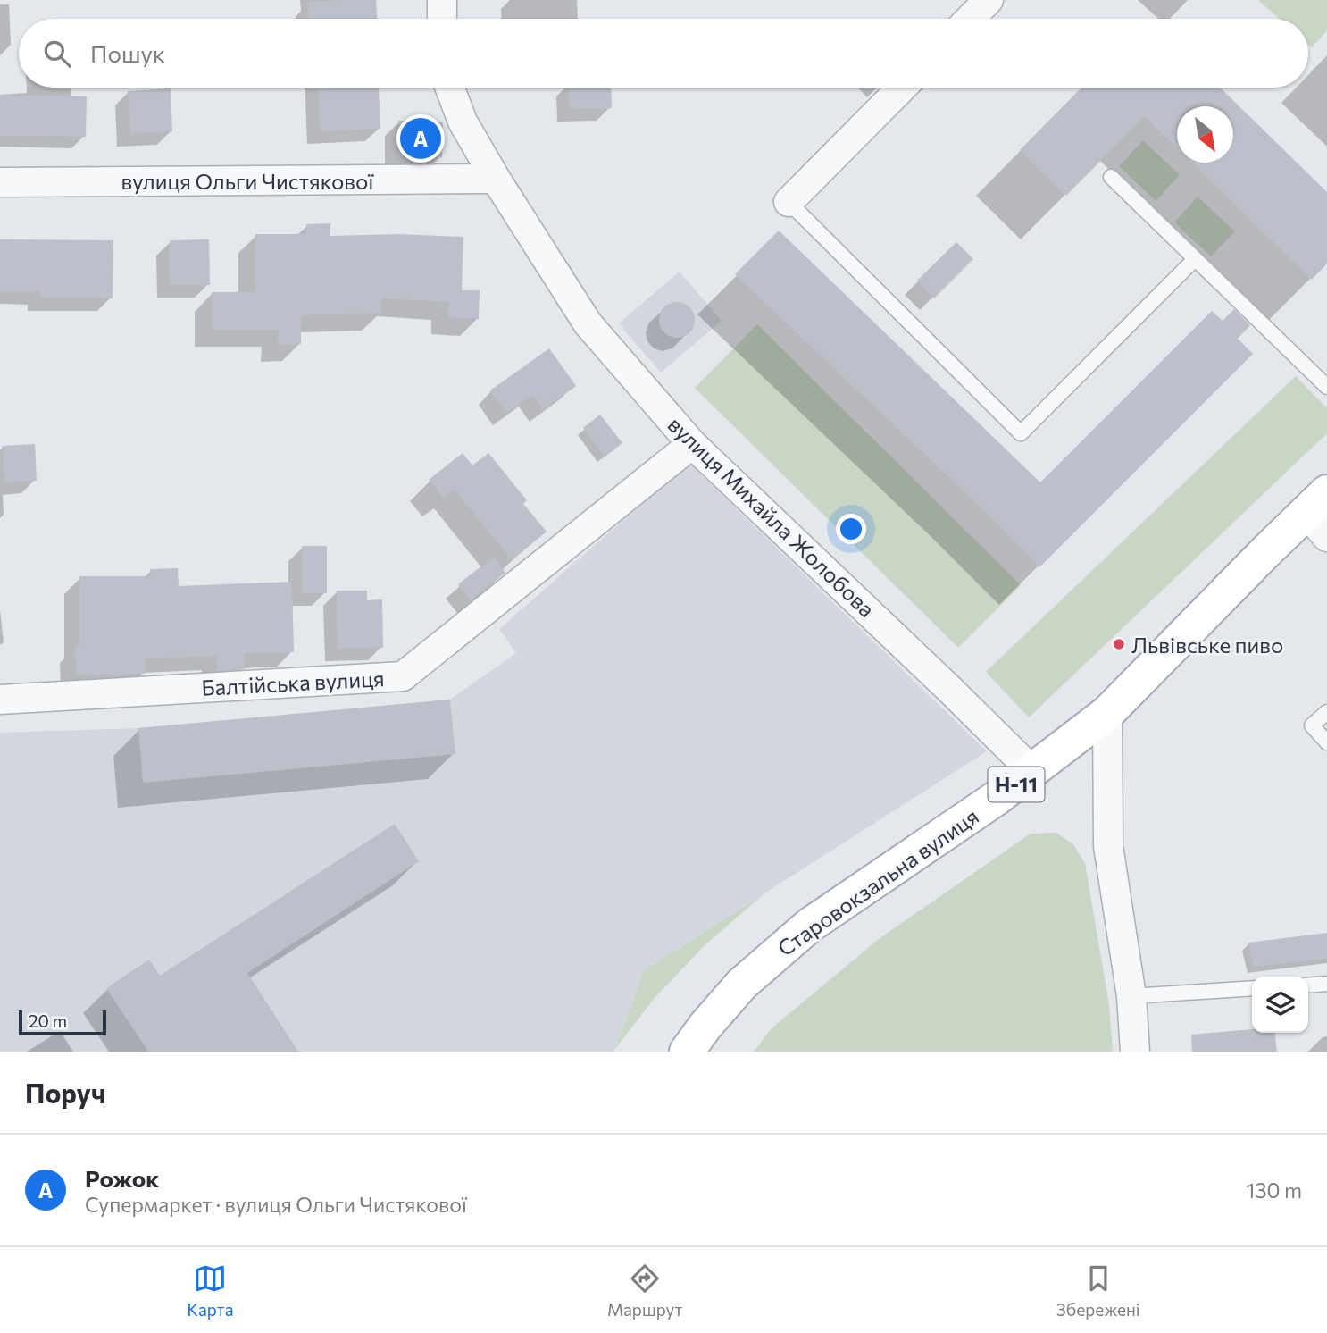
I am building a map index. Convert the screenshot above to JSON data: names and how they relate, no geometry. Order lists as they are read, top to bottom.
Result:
{
  "streets": {
    "main road": ["Н-11", "Старовокзальна вулиця"],
    "street": ["вулиця Ольги Чистякової", "вулиця Михайла Жолобова", "Балтійська вулиця"]
  },
  "crossings": [
    ["вулиця Ольги Чистякової", "вулиця Михайла Жолобова"],
    ["вулиця Михайла Жолобова", "Балтійська вулиця"],
    ["вулиця Михайла Жолобова", "Старовокзальна вулиця"]
  ],
  "places": ["Львівське пиво"],
  "scale_bar": "20 m",
  "north": "bottom right",
  "page": {
    "search": "Пошук",
    "pins": "A",
    "scale": "20 m",
    "heading": "Поруч",
    "list": [
      {
        "mark": "A",
        "name": "Рожок",
        "note": "Супермаркет · вулиця Ольги Чистякової",
        "value": "130 m"
      }
    ],
    "nav": ["Карта", "Маршрут", "Збережені"]
  }
}
